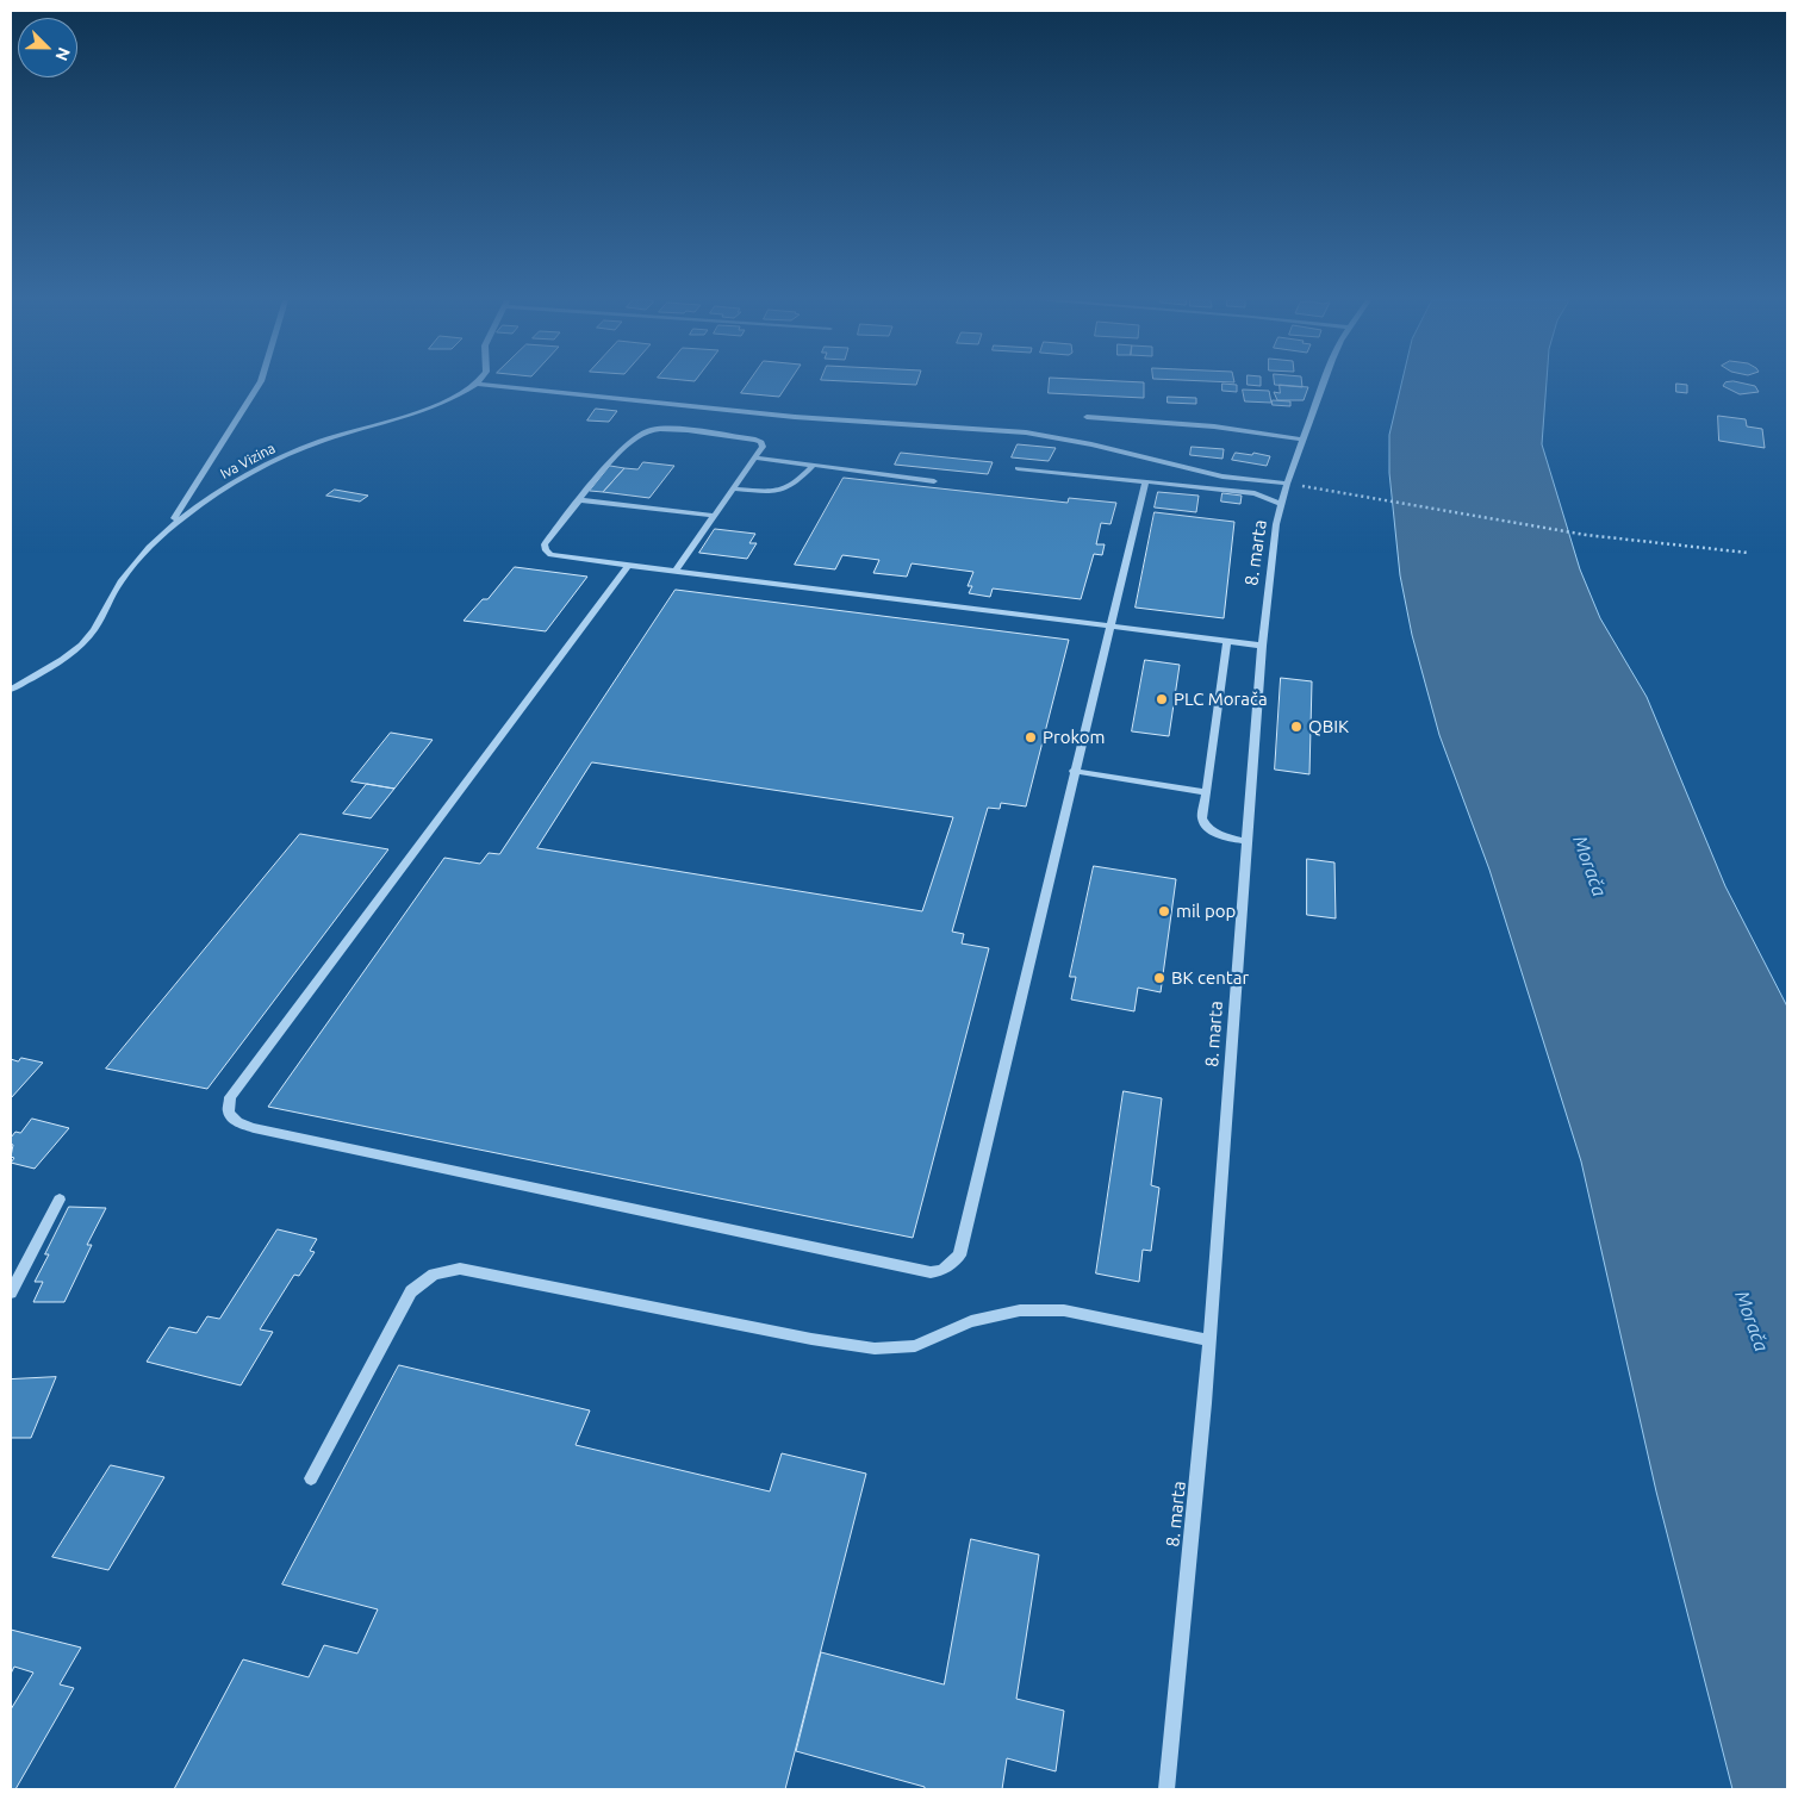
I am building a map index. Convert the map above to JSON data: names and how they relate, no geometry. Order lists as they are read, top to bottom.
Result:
{
  "streets": {
    "street": ["Iva Vizina", "8. marta"]
  },
  "water": ["Morača"],
  "places": [
    "PLC Morača",
    "QBIK",
    "Prokom",
    "mil pop",
    "BK centar"
  ],
  "north": "bottom right"
}
